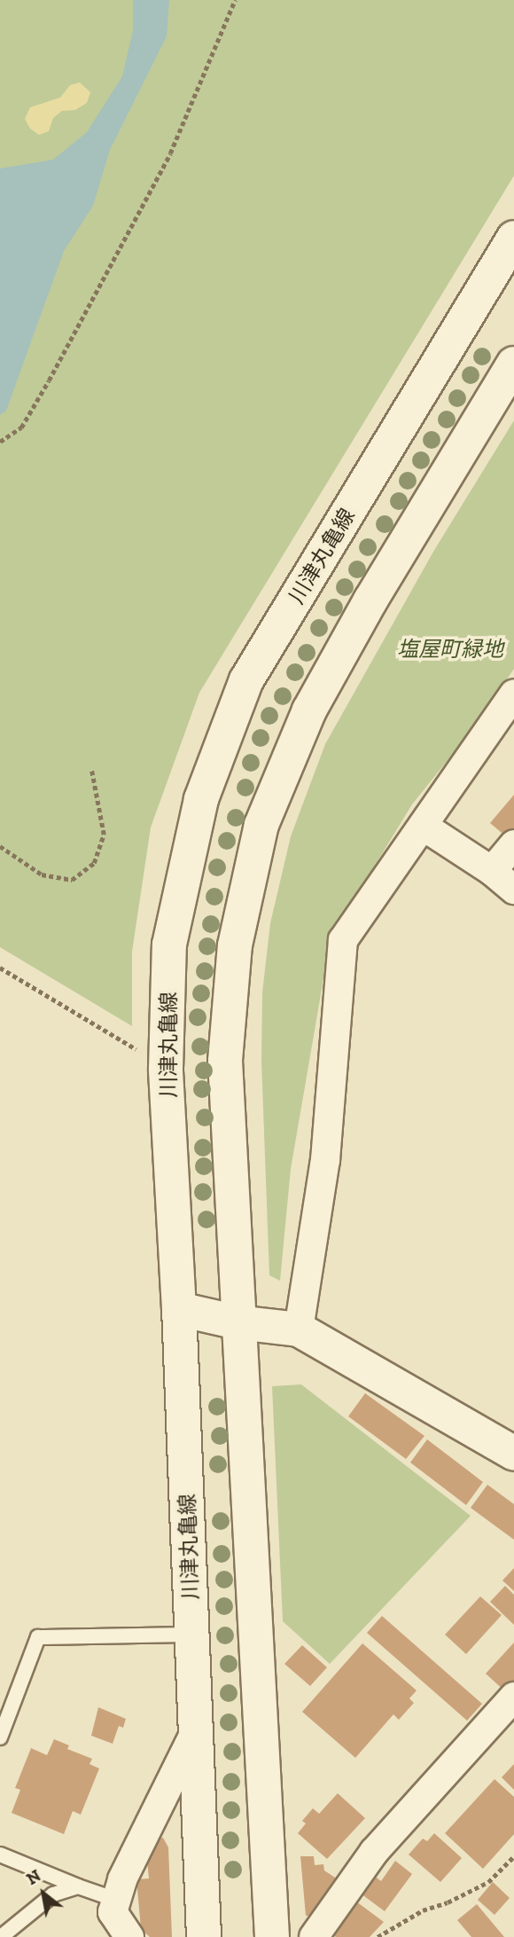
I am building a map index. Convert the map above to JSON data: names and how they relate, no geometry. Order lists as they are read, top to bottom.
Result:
{
  "streets": {
    "main road": ["川津丸亀線"]
  },
  "parks": ["塩屋町緑地"],
  "north": "top left"
}
